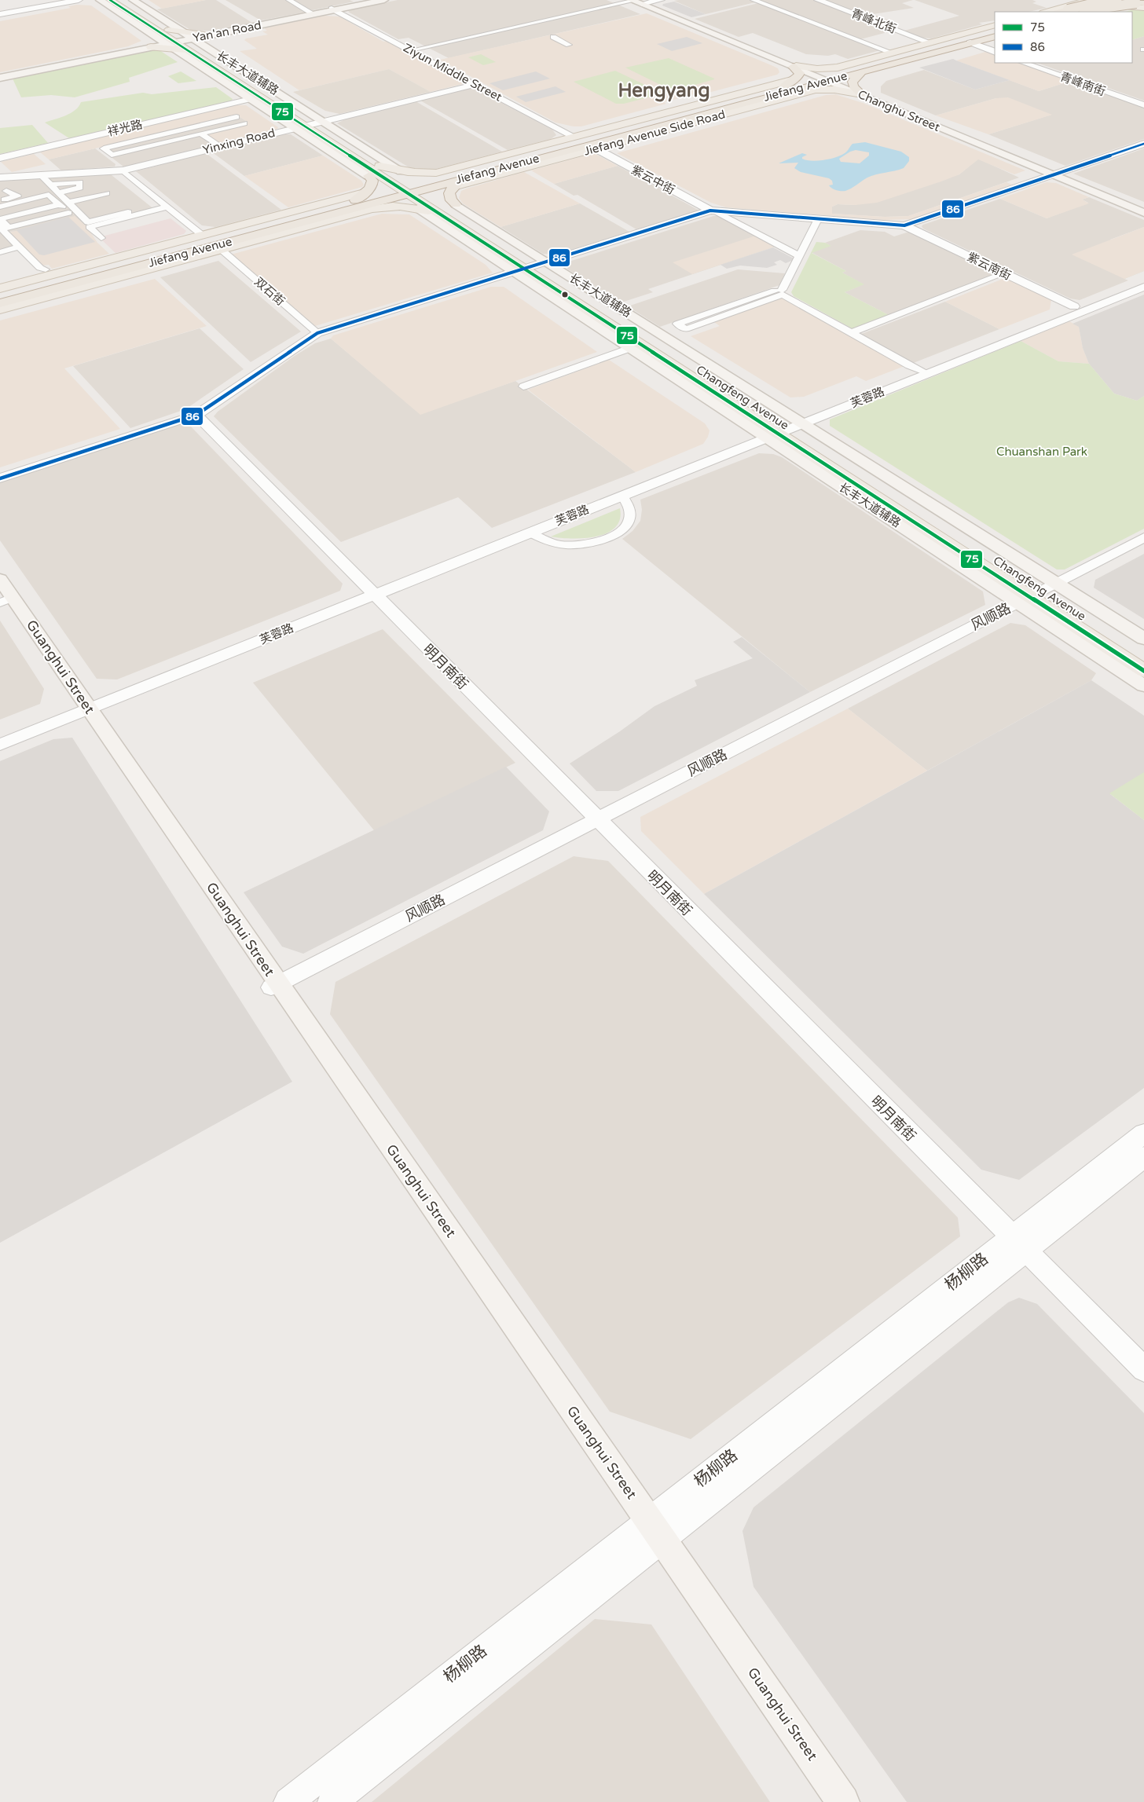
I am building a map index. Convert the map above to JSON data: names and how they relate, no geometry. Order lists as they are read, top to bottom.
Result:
{
  "streets": {
    "highway": ["Jiefang Avenue"],
    "main road": [
      "Yan'an Road",
      "长丰大道辅路",
      "Changhu Street",
      "Jiefang Avenue Side Road",
      "Changfeng Avenue",
      "Guanghui Street"
    ],
    "street": [
      "青峰北街",
      "Ziyun Middle Street",
      "青峰南街",
      "祥光路",
      "Yinxing Road",
      "紫云中街",
      "紫云南街",
      "双石街",
      "芙蓉路",
      "风顺路",
      "明月南街",
      "杨柳路"
    ]
  },
  "crossings": [
    ["青峰北街", "Jiefang Avenue"],
    ["Yan'an Road", "Ziyun Middle Street"],
    ["Ziyun Middle Street", "Jiefang Avenue Side Road"],
    ["Ziyun Middle Street", "Yinxing Road"],
    ["长丰大道辅路", "Changfeng Avenue"],
    ["长丰大道辅路", "芙蓉路"],
    ["长丰大道辅路", "风顺路"],
    ["Jiefang Avenue", "Changhu Street"],
    ["Jiefang Avenue", "Jiefang Avenue Side Road"],
    ["Jiefang Avenue", "紫云中街"],
    ["Jiefang Avenue", "双石街"],
    ["Changhu Street", "Jiefang Avenue Side Road"],
    ["Jiefang Avenue Side Road", "紫云中街"],
    ["Changfeng Avenue", "风顺路"],
    ["芙蓉路", "Guanghui Street"],
    ["芙蓉路", "明月南街"],
    ["风顺路", "Guanghui Street"],
    ["风顺路", "明月南街"],
    ["Guanghui Street", "杨柳路"],
    ["明月南街", "杨柳路"]
  ],
  "districts": ["Hengyang"],
  "parks": ["Chuanshan Park"],
  "lines": ["transit line 75", "transit line 86"],
  "legend": ["75", "86"]
}
